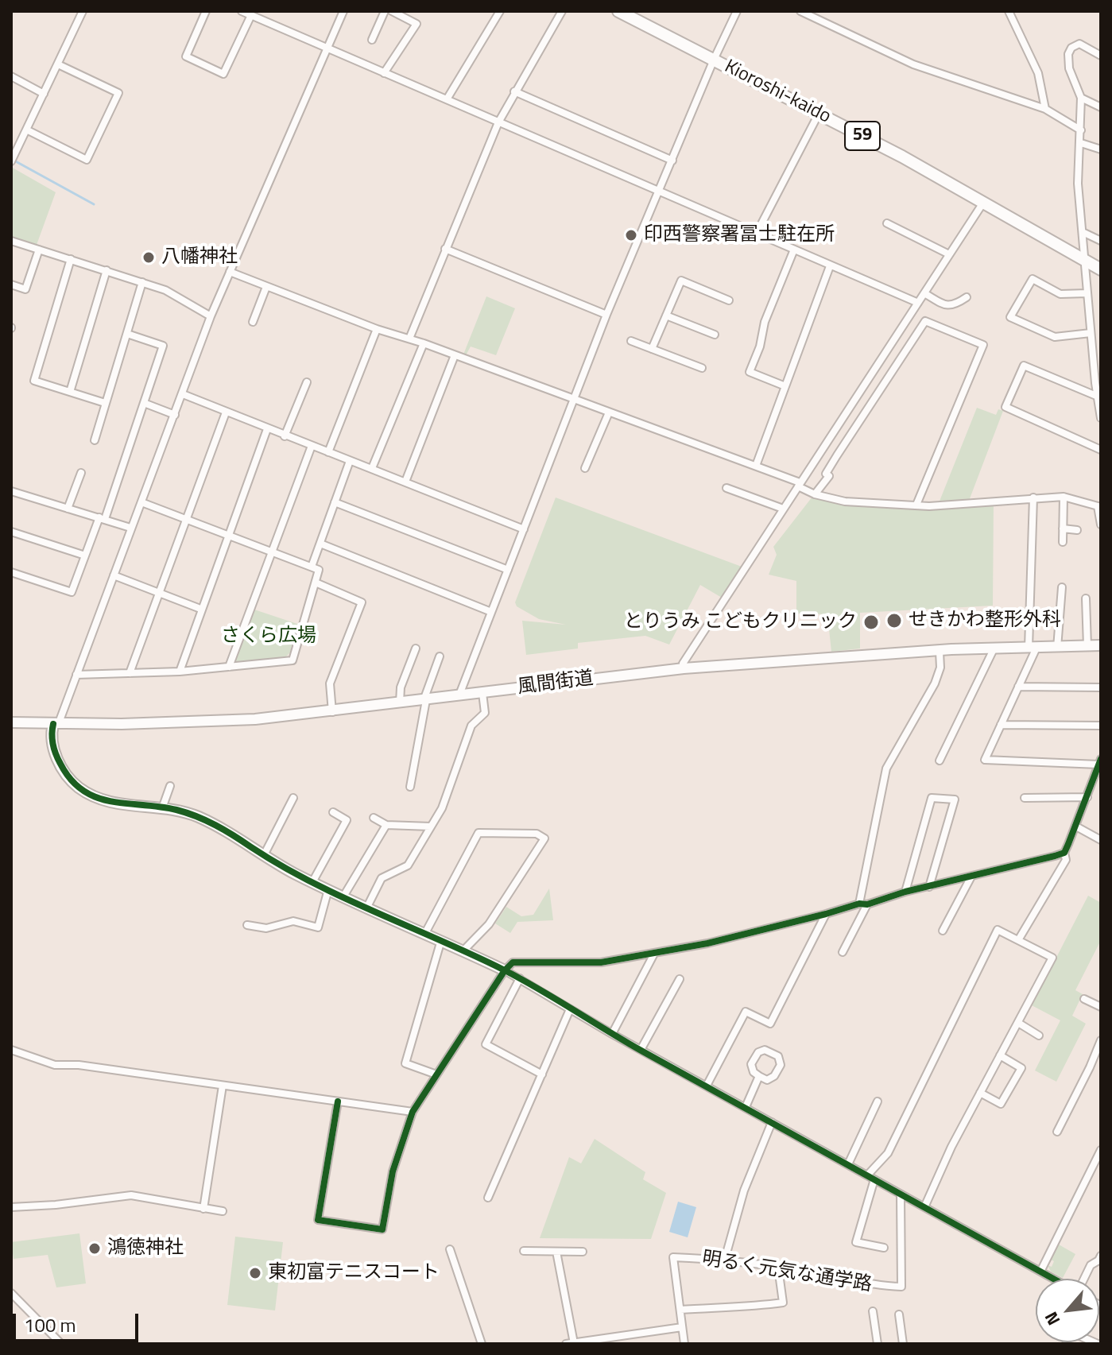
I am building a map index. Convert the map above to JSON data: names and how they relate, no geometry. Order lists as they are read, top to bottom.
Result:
{
  "streets": {
    "main road": ["Kioroshi-kaido", "59"],
    "street": ["風間街道", "明るく元気な通学路"]
  },
  "parks": ["さくら広場"],
  "places": [
    "印西警察署冨士駐在所",
    "八幡神社",
    "せきかわ整形外科",
    "とりうみ こどもクリニック",
    "鴻徳神社",
    "東初富テニスコート"
  ],
  "scale_bar": "100 m",
  "north": "bottom left"
}
